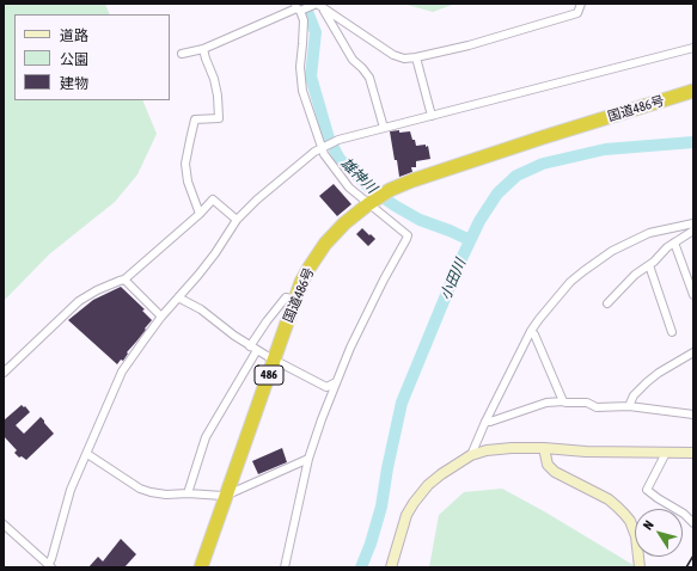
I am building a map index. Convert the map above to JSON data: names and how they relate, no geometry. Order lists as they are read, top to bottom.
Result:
{
  "streets": {
    "highway": ["国道486号", "486"]
  },
  "water": ["雄神川", "小田川"],
  "legend": ["道路", "公園", "建物"],
  "north": "top left"
}
